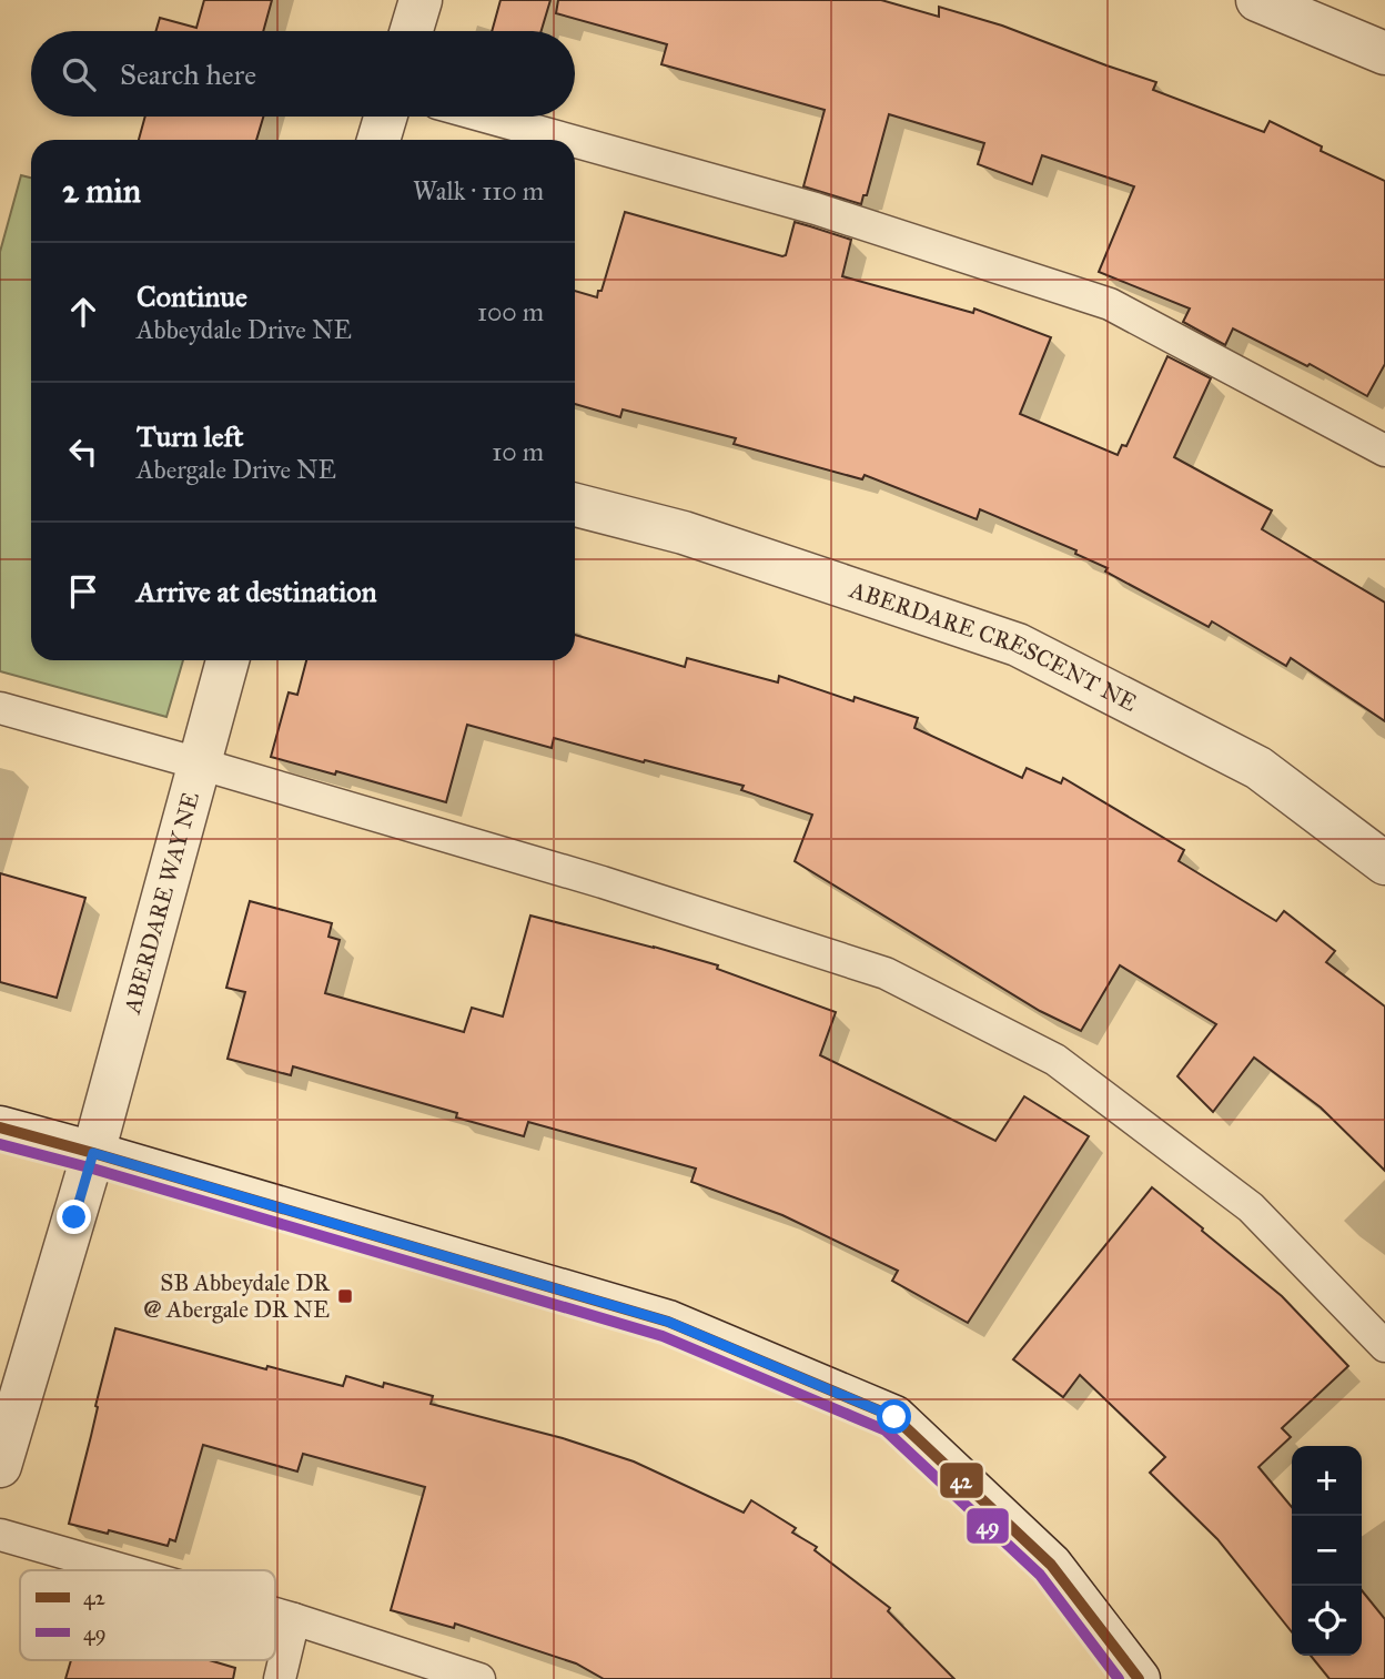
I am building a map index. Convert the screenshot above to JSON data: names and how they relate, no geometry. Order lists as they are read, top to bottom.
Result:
{
  "streets": {
    "street": ["ABERDARE CRESCENT NE", "ABERDARE WAY NE"]
  },
  "places": {
    "transit": ["SB Abbeydale DR @ Abergale DR NE"]
  },
  "lines": ["transit line 42", "transit line 49"],
  "legend": ["42", "49"],
  "page": {
    "search": "Search here",
    "heading": ["2 min", "Walk · 110 m"],
    "list": [
      ["Continue", "Abbeydale Drive NE", "100 m"],
      ["Turn left", "Abergale Drive NE", "10 m"],
      "Arrive at destination"
    ],
    "map_buttons": ["+", "−"]
  }
}
